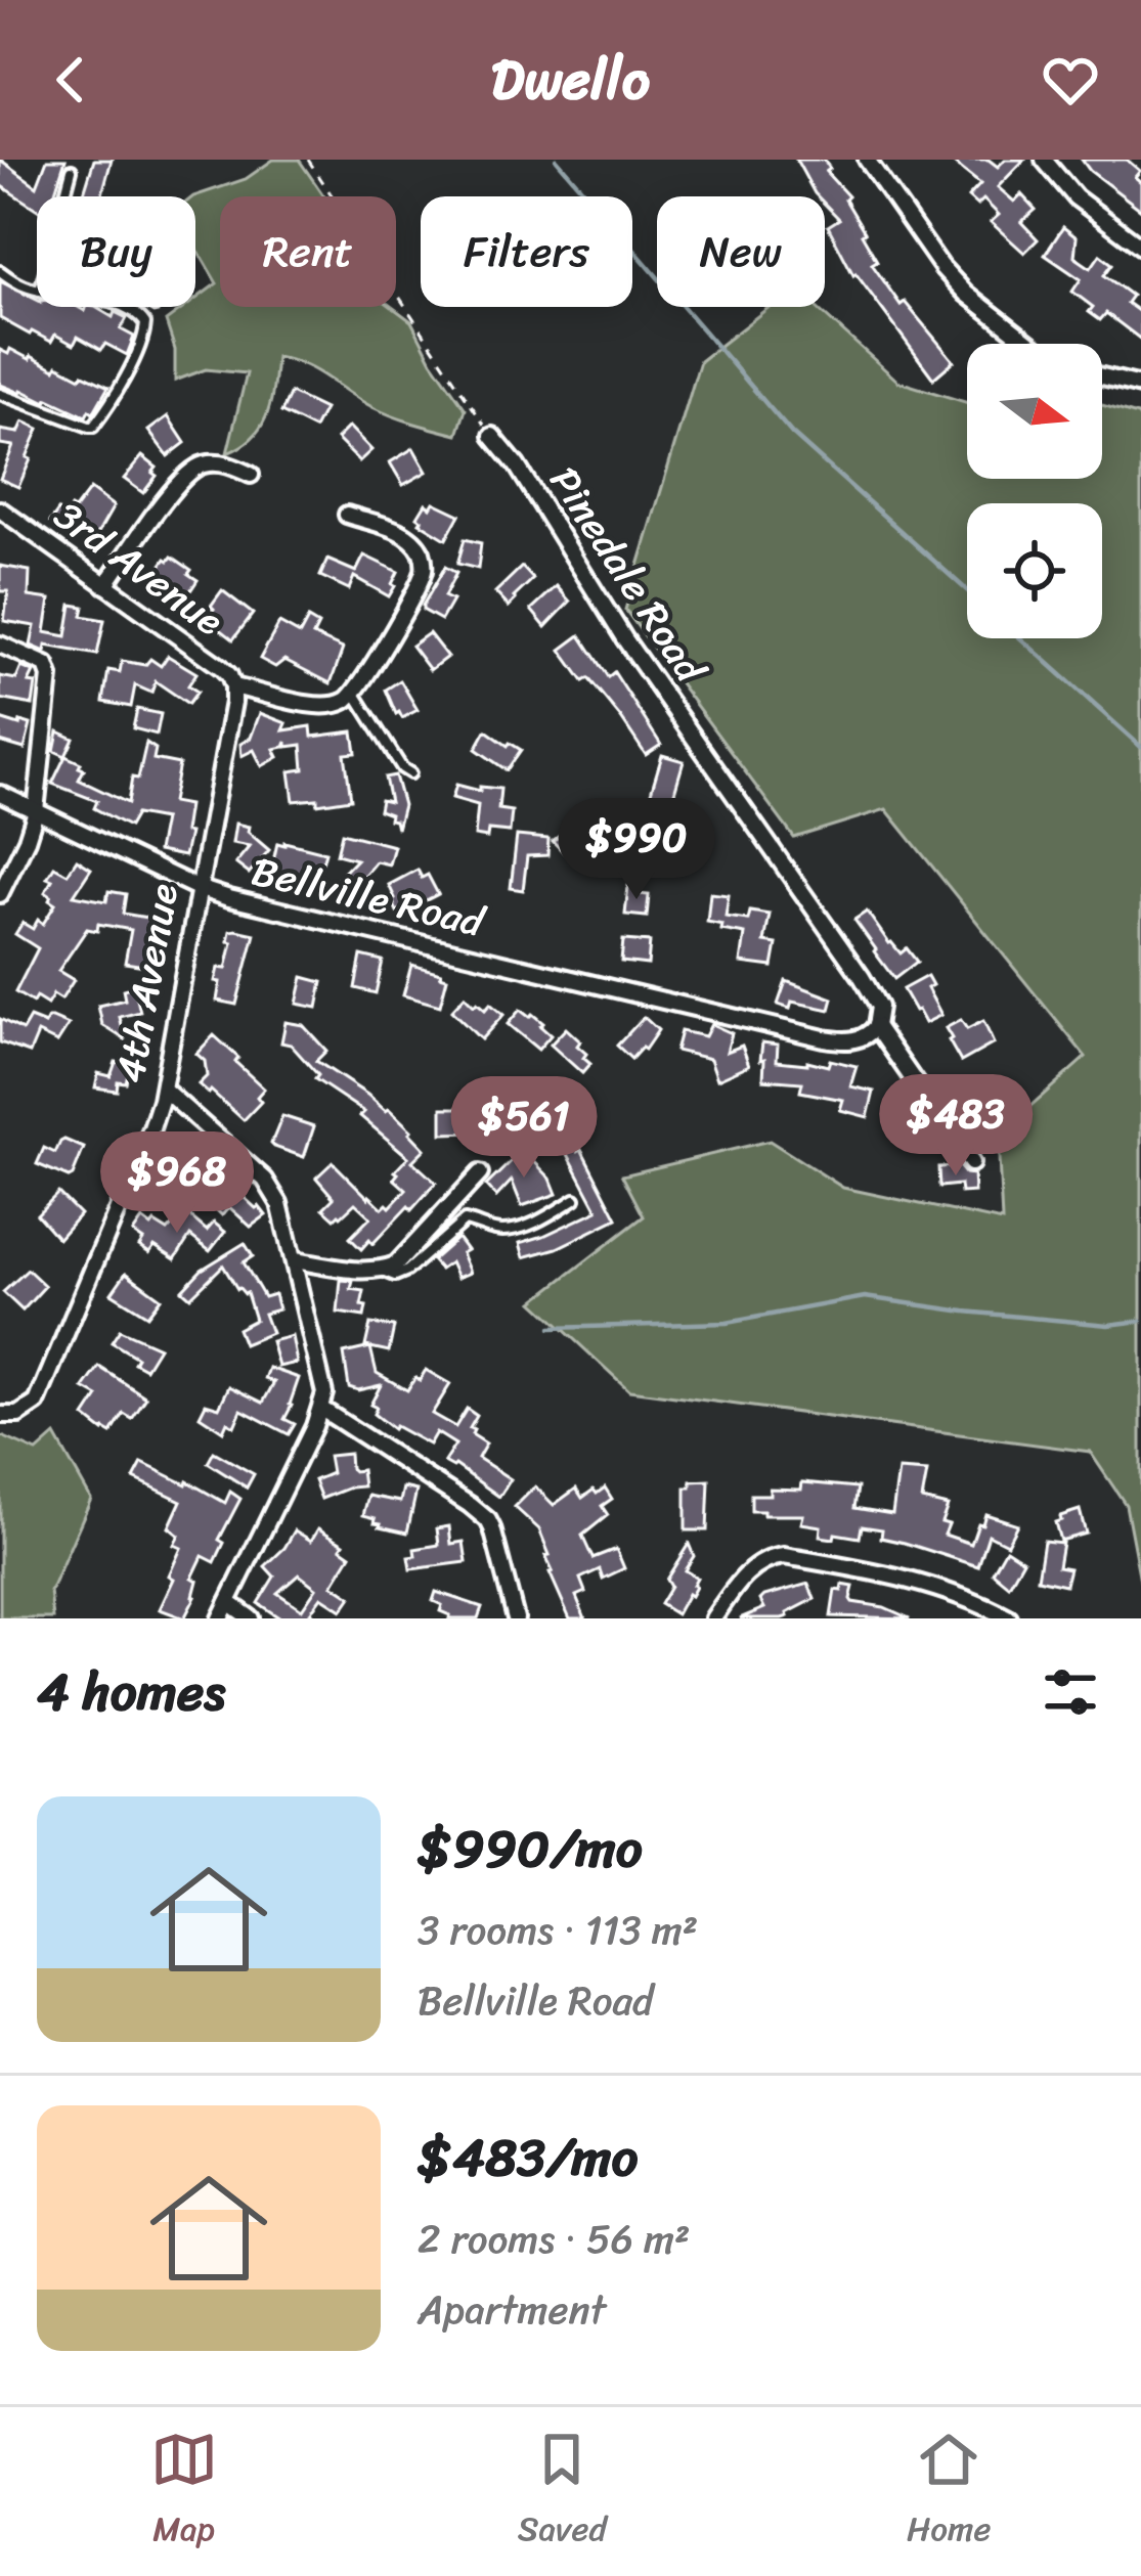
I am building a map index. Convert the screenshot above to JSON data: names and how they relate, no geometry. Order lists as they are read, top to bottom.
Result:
{
  "streets": {
    "street": [
      "3rd Avenue",
      "Pinedale Road",
      "Bellville Road",
      "4th Avenue"
    ]
  },
  "crossings": [
    ["3rd Avenue", "4th Avenue"],
    ["Pinedale Road", "Bellville Road"],
    ["Bellville Road", "4th Avenue"]
  ],
  "north": "right",
  "page": {
    "header": "Dwello",
    "chip": [
      "Buy",
      "Rent",
      "Filters",
      "New"
    ],
    "price": [
      "$990",
      "$483",
      "$561",
      "$968"
    ],
    "heading": "4 homes",
    "list": [
      {
        "name": "$990/mo",
        "note": "3 rooms · 113 m² · Bellville Road"
      },
      {
        "name": "$483/mo",
        "note": "2 rooms · 56 m² · Apartment"
      }
    ],
    "tabs": ["Map", "Saved", "Home"]
  }
}
